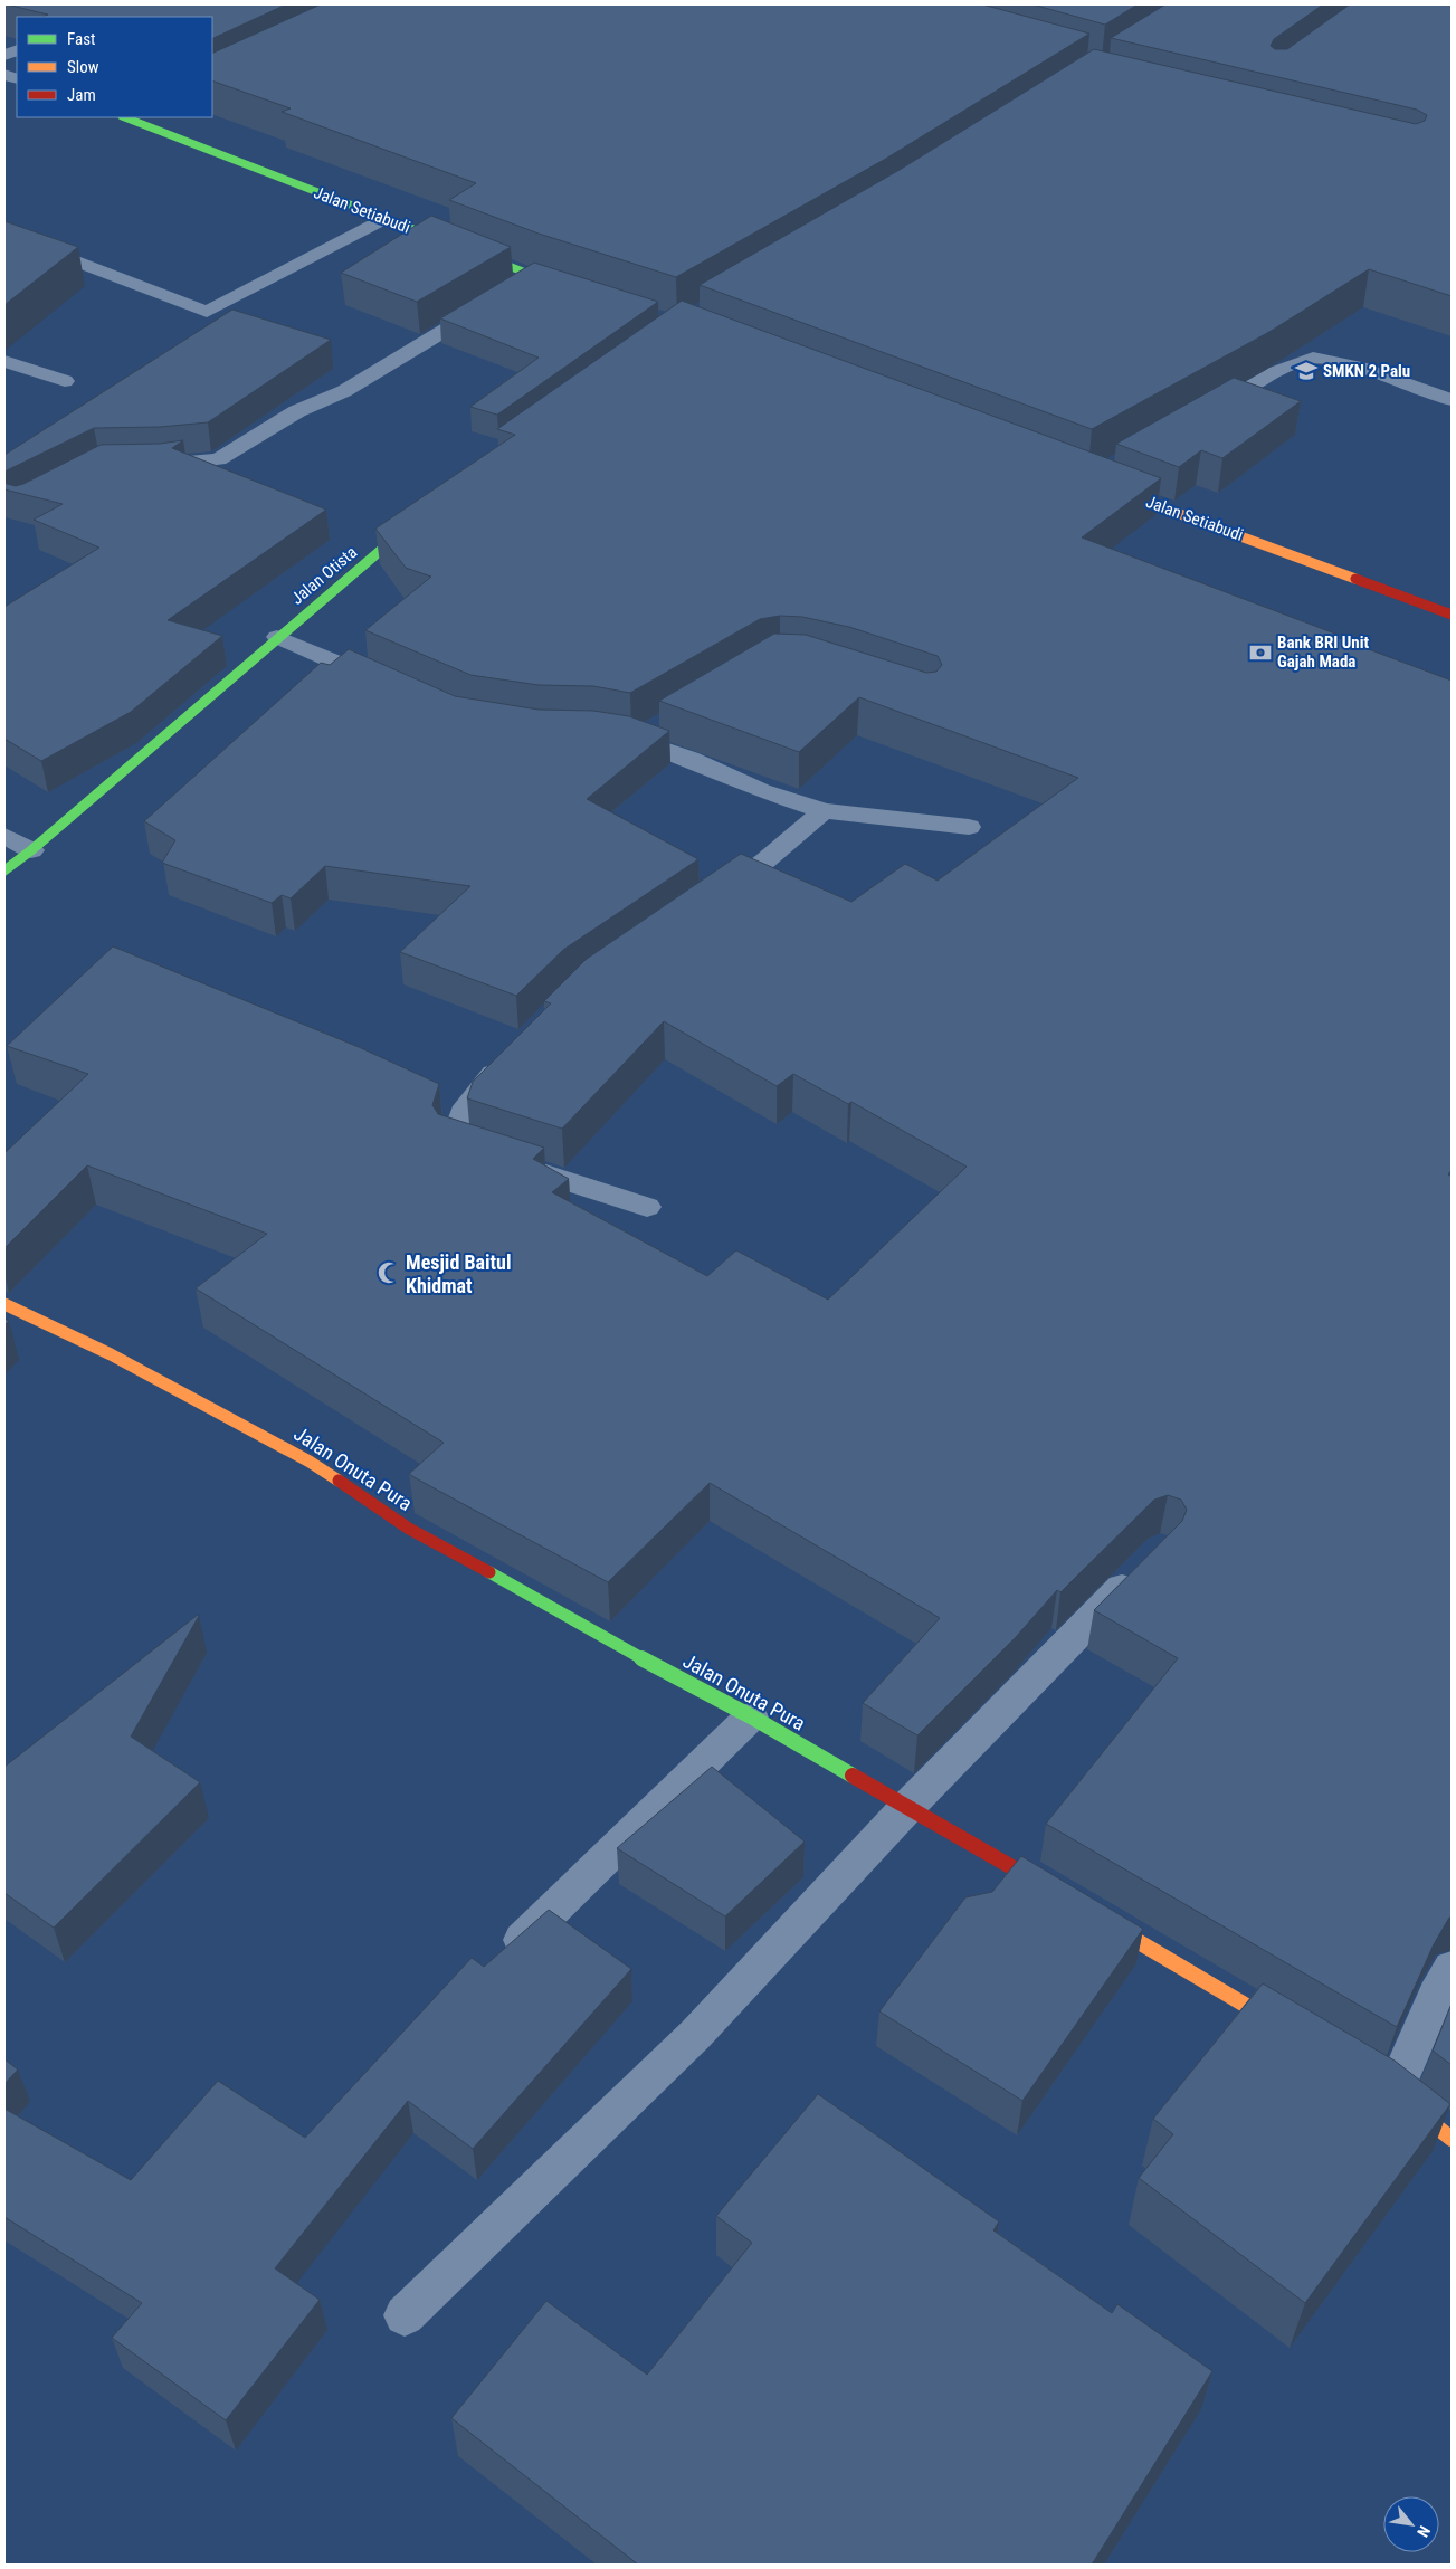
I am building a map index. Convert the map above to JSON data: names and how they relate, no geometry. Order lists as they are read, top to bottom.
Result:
{
  "streets": {
    "street": ["Jalan Setiabudi", "Jalan Otista", "Jalan Onuta Pura"]
  },
  "places": {
    "school or university": ["SMKN 2 Palu"],
    "bank": ["Bank BRI Unit Gajah Mada"],
    "mosque": ["Mesjid Baitul Khidmat"]
  },
  "legend": ["Fast", "Slow", "Jam"],
  "north": "bottom right"
}
